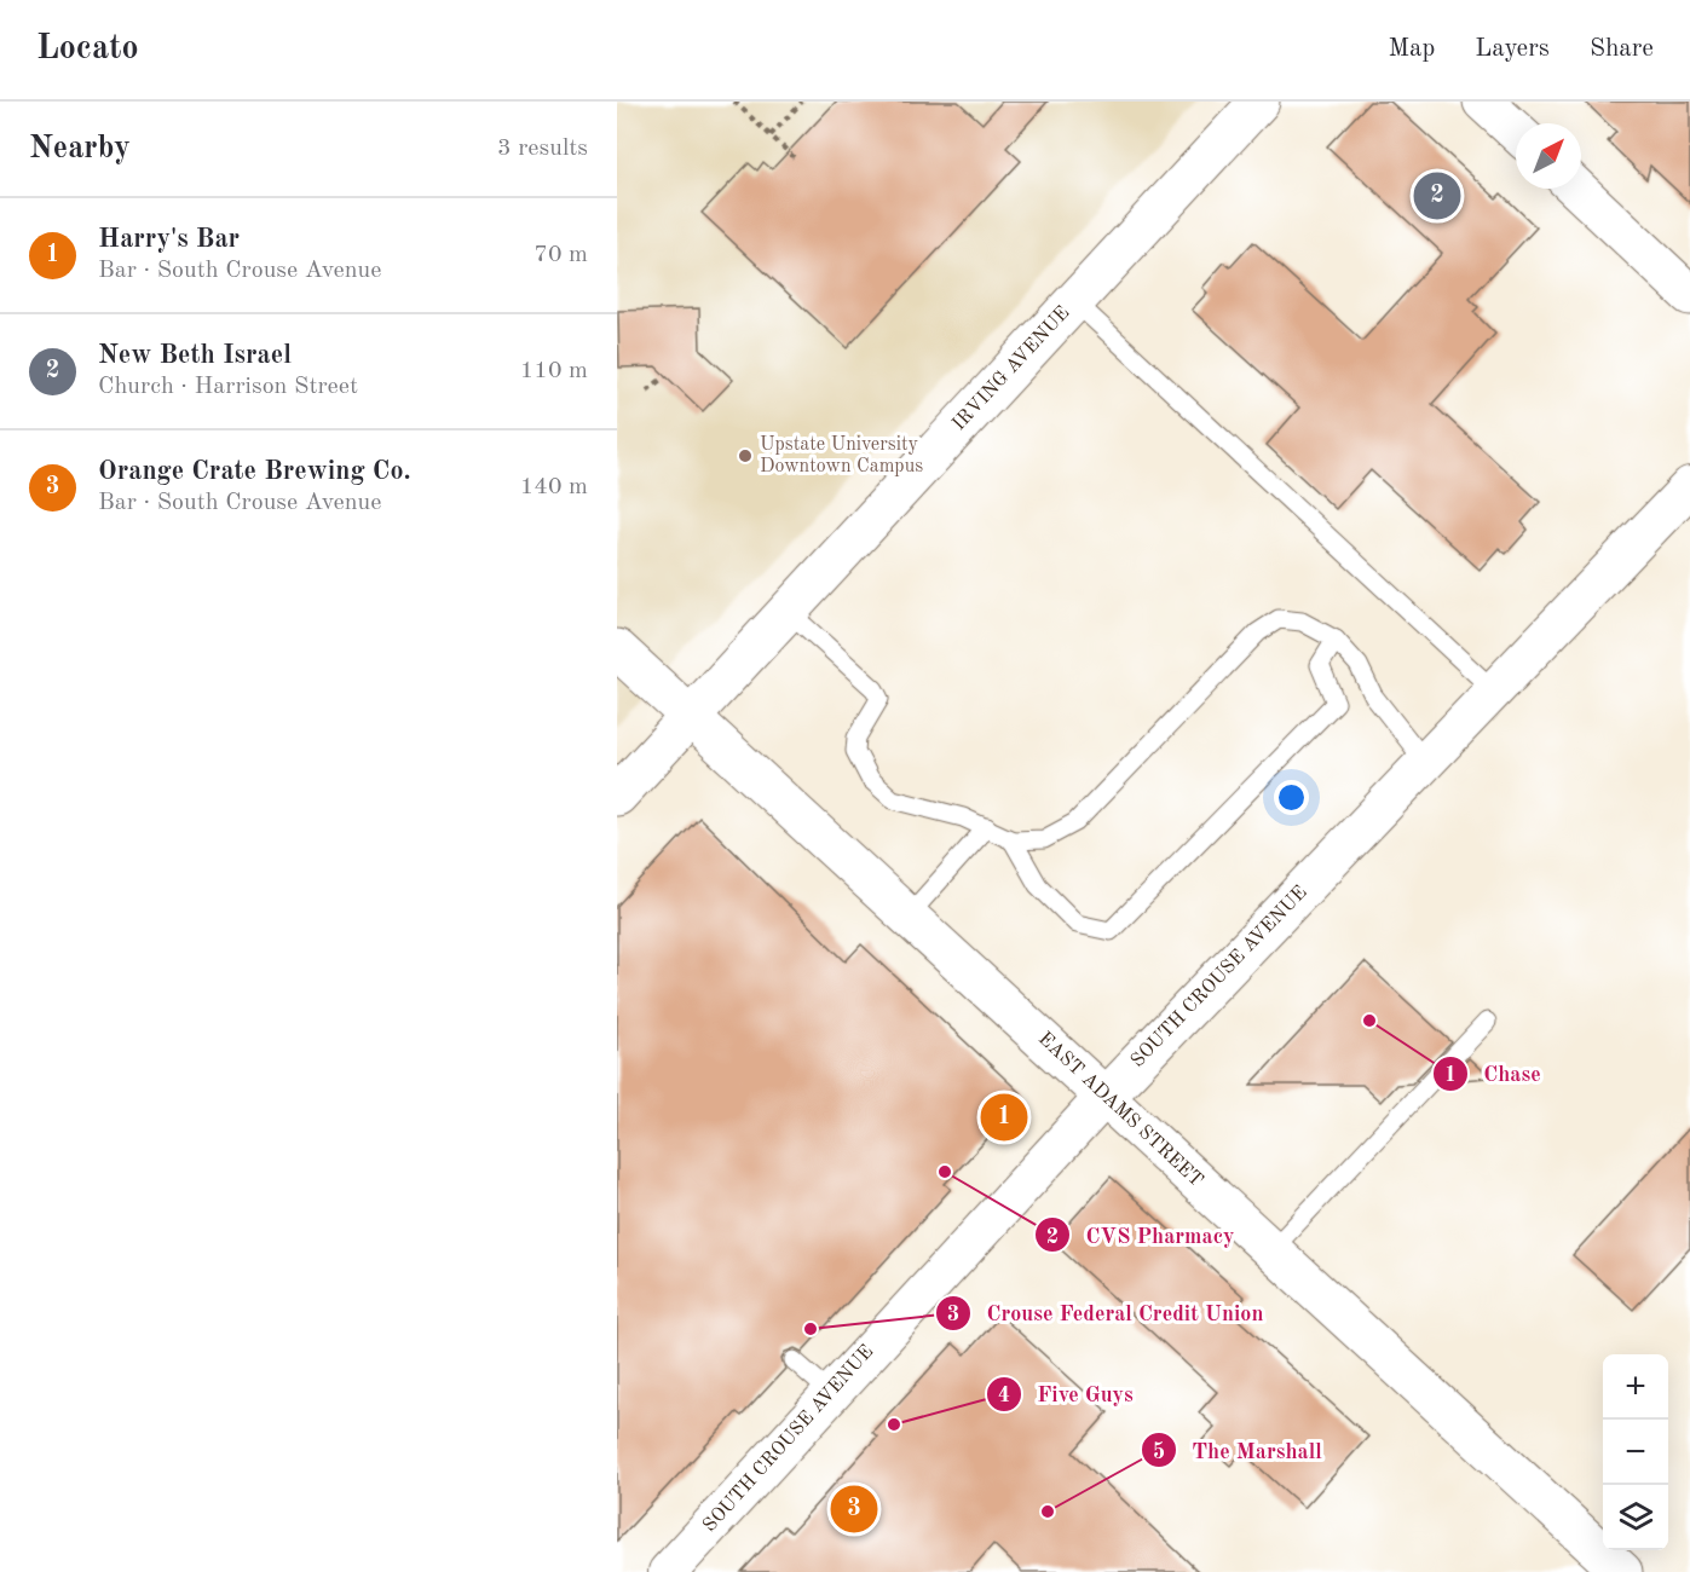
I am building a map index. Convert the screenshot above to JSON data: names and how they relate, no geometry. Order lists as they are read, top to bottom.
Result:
{
  "streets": {
    "street": ["IRVING AVENUE", "SOUTH CROUSE AVENUE", "EAST ADAMS STREET"]
  },
  "crossings": [
    ["IRVING AVENUE", "EAST ADAMS STREET"],
    ["SOUTH CROUSE AVENUE", "EAST ADAMS STREET"]
  ],
  "places": [
    "Upstate University Downtown Campus",
    "Chase",
    "CVS Pharmacy",
    "Crouse Federal Credit Union",
    "Five Guys",
    "The Marshall"
  ],
  "north": "top right",
  "page": {
    "header": "Locato",
    "nav": ["Map", "Layers", "Share"],
    "heading": ["Nearby", "3 results"],
    "pins": ["2", "1", "3"],
    "list": [
      {
        "mark": "1",
        "name": "Harry's Bar",
        "note": "Bar · South Crouse Avenue",
        "value": "70 m"
      },
      {
        "mark": "2",
        "name": "New Beth Israel",
        "note": "Church · Harrison Street",
        "value": "110 m"
      },
      {
        "mark": "3",
        "name": "Orange Crate Brewing Co.",
        "note": "Bar · South Crouse Avenue",
        "value": "140 m"
      }
    ],
    "map_buttons": ["+", "−"]
  }
}
